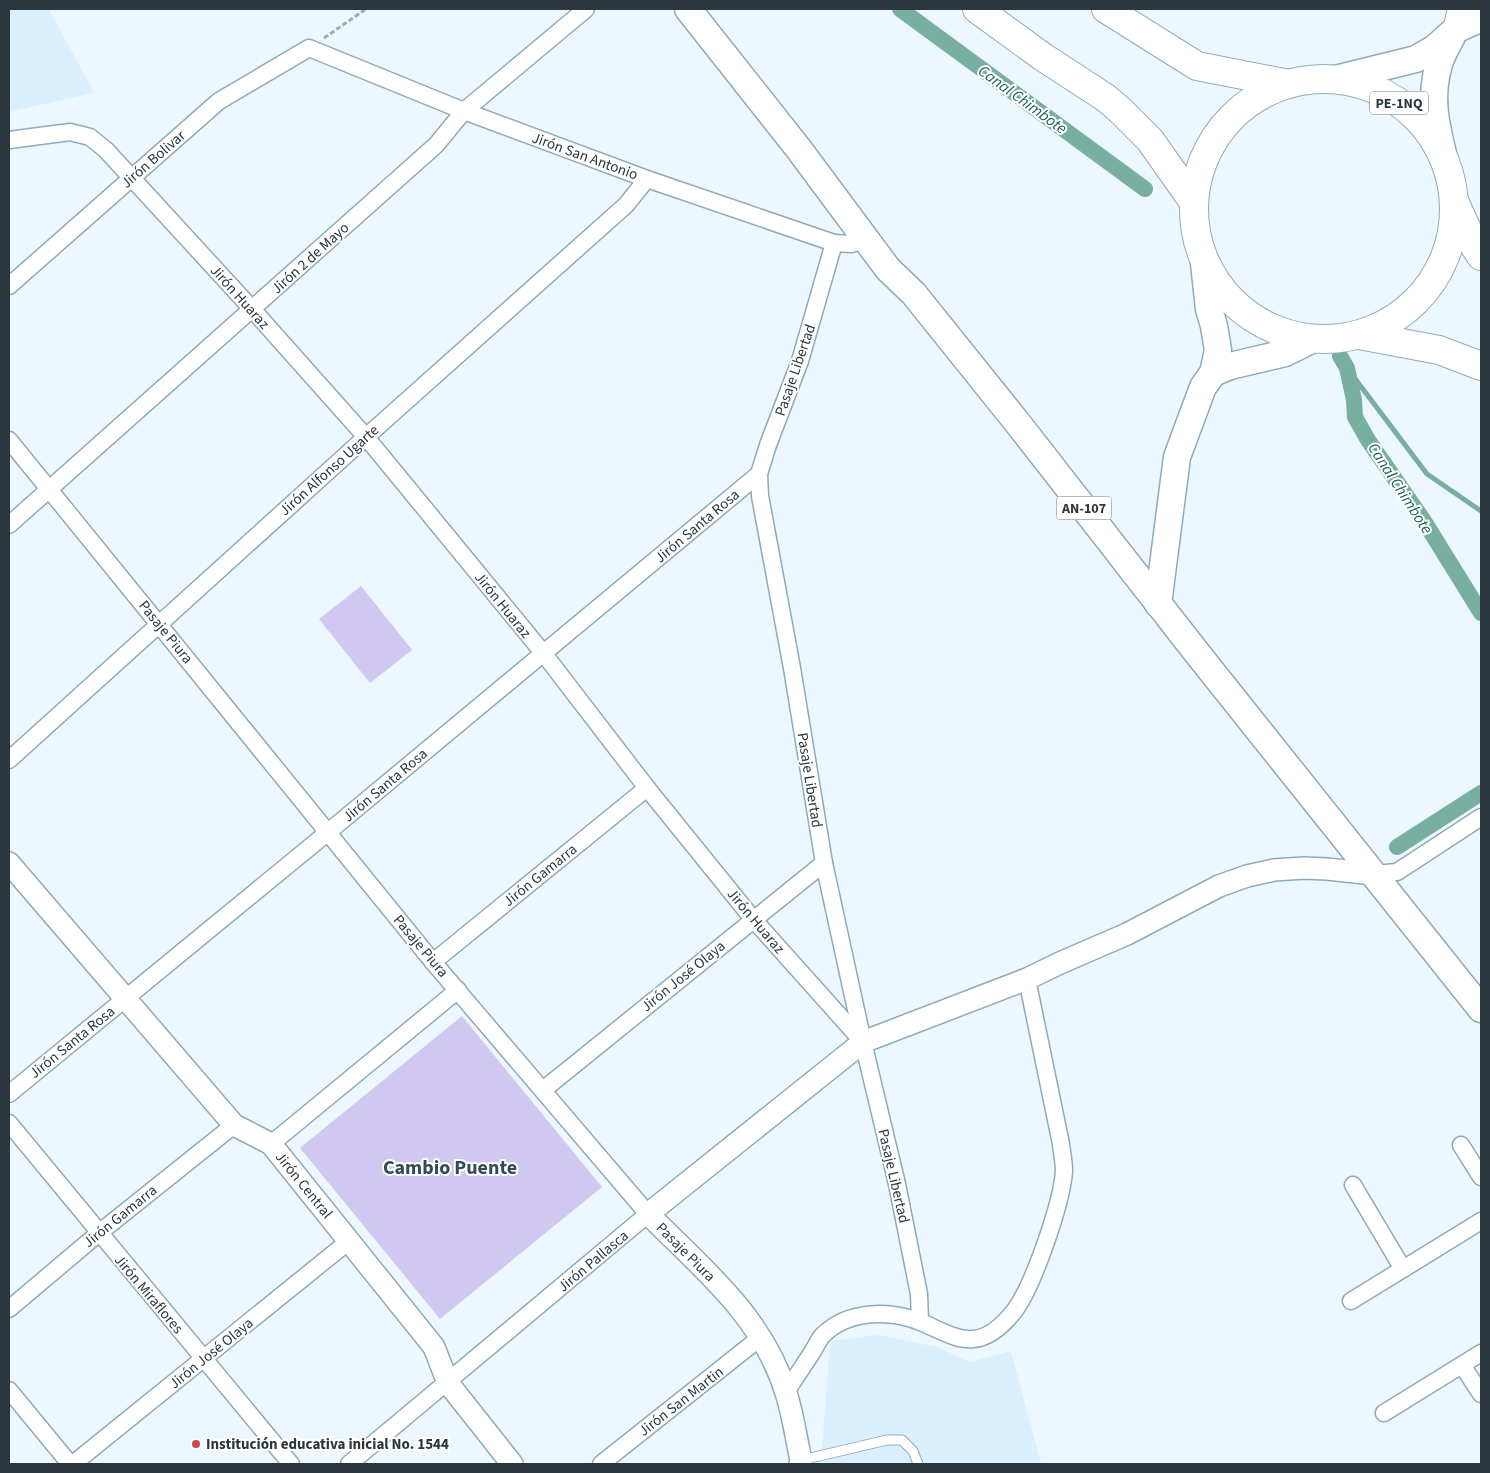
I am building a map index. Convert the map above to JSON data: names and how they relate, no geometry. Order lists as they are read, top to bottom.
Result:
{
  "streets": {
    "highway": ["PE-1NQ"],
    "main road": ["AN-107"],
    "street": [
      "Jirón San Antonio",
      "Jirón Bolivar",
      "Jirón 2 de Mayo",
      "Jirón Huaraz",
      "Pasaje Libertad",
      "Jirón Alfonso Ugarte",
      "Jirón Santa Rosa",
      "Pasaje Piura",
      "Jirón Gamarra",
      "Jirón José Olaya",
      "Jirón Central",
      "Jirón Pallasca",
      "Jirón Miraflores",
      "Jirón San Martin"
    ]
  },
  "crossings": [
    ["Jirón San Antonio", "Jirón Bolivar"],
    ["Jirón San Antonio", "Jirón 2 de Mayo"],
    ["Jirón San Antonio", "Pasaje Libertad"],
    ["Jirón San Antonio", "Jirón Alfonso Ugarte"],
    ["Jirón San Antonio", "AN-107"],
    ["Jirón Bolivar", "Jirón Huaraz"],
    ["Jirón 2 de Mayo", "Jirón Huaraz"],
    ["Jirón 2 de Mayo", "Pasaje Piura"],
    ["Jirón Huaraz", "Pasaje Libertad"],
    ["Jirón Huaraz", "Jirón Alfonso Ugarte"],
    ["Jirón Huaraz", "Jirón Santa Rosa"],
    ["Jirón Huaraz", "Jirón Gamarra"],
    ["Jirón Huaraz", "Jirón José Olaya"],
    ["Jirón Huaraz", "Jirón Pallasca"],
    ["Pasaje Libertad", "Jirón Santa Rosa"],
    ["Pasaje Libertad", "Jirón José Olaya"],
    ["Pasaje Libertad", "Jirón Pallasca"],
    ["Jirón Alfonso Ugarte", "Pasaje Piura"],
    ["AN-107", "Jirón Pallasca"],
    ["Jirón Santa Rosa", "Pasaje Piura"],
    ["Jirón Santa Rosa", "Jirón Central"],
    ["Pasaje Piura", "Jirón Gamarra"],
    ["Pasaje Piura", "Jirón José Olaya"],
    ["Pasaje Piura", "Jirón Pallasca"],
    ["Pasaje Piura", "Jirón San Martin"],
    ["Jirón Gamarra", "Jirón Central"],
    ["Jirón Gamarra", "Jirón Miraflores"],
    ["Jirón José Olaya", "Jirón Central"],
    ["Jirón José Olaya", "Jirón Miraflores"],
    ["Jirón Central", "Jirón Pallasca"]
  ],
  "districts": ["Cambio Puente"],
  "water": ["Canal Chimbote"],
  "places": ["Institución educativa inicial No. 1544"]
}
